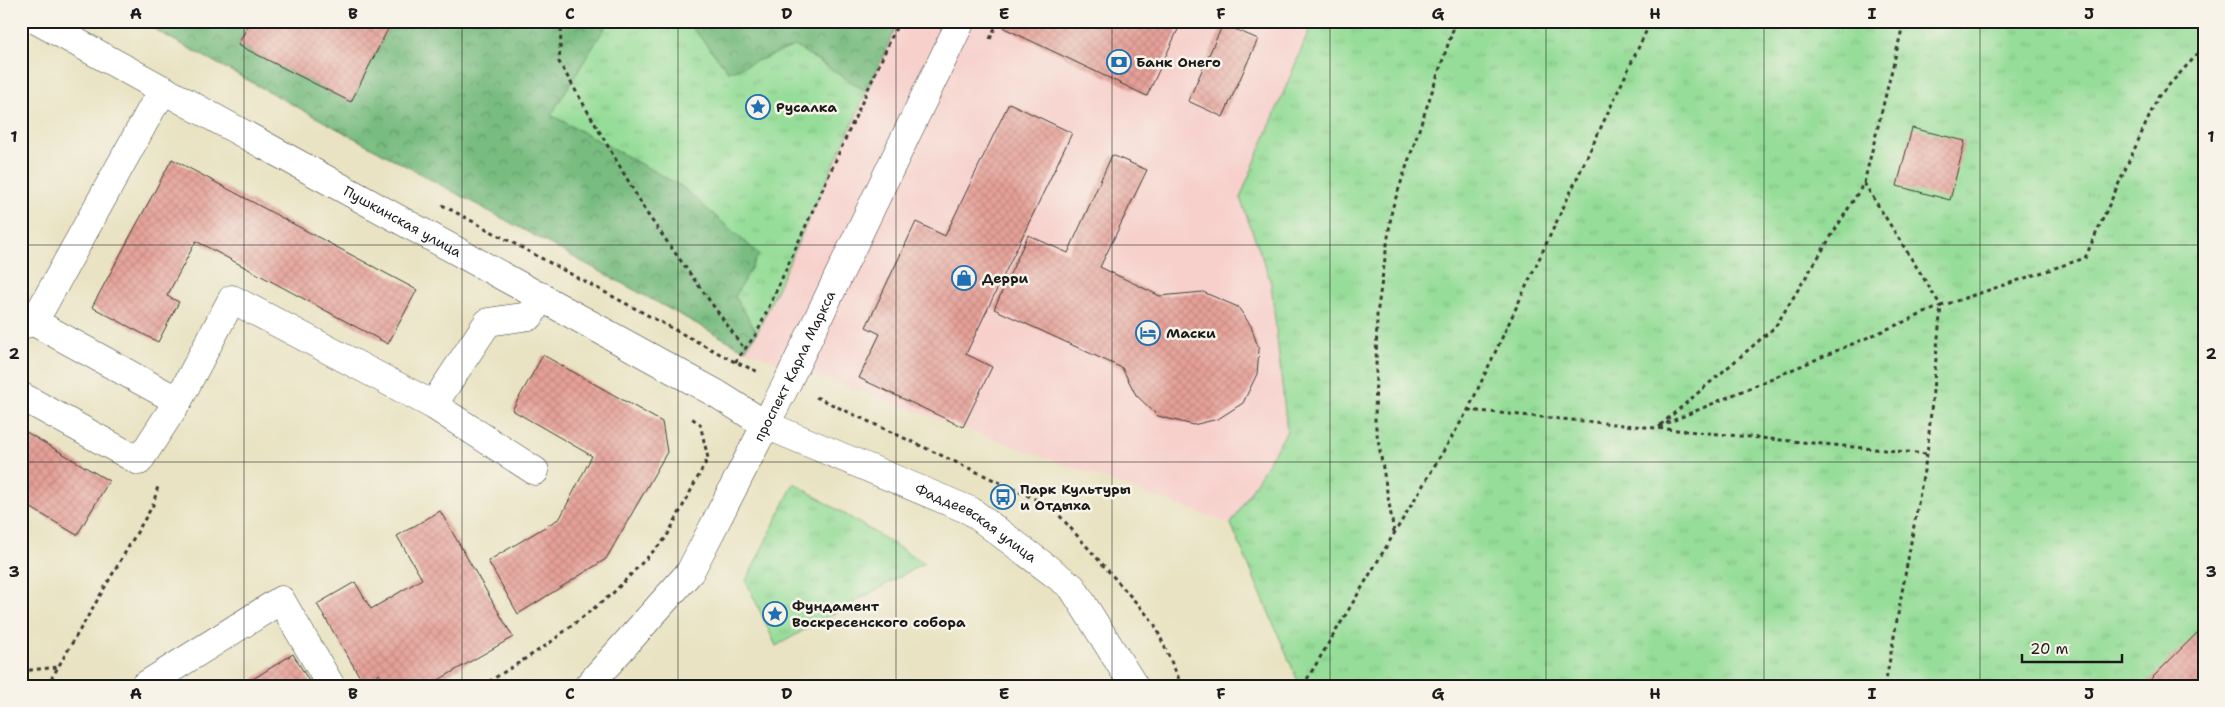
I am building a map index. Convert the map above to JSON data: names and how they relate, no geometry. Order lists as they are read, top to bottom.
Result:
{
  "streets": {
    "street": ["Пушкинская улица", "проспект Карла Маркса", "Фаддеевская улица"]
  },
  "crossings": [
    ["Пушкинская улица", "проспект Карла Маркса"],
    ["Пушкинская улица", "Фаддеевская улица"],
    ["проспект Карла Маркса", "Фаддеевская улица"]
  ],
  "places": {
    "bank": ["Банк Онего"],
    "place": ["Русалка", "Фундамент Воскресенского собора"],
    "shop": ["Дерри"],
    "hotel": ["Маски"],
    "bus stop": ["Парк Культуры и Отдыха"]
  },
  "scale_bar": "20 m",
  "grid": {
    "columns": [
      "A",
      "B",
      "C",
      "D",
      "E",
      "F",
      "G",
      "H",
      "I",
      "J"
    ],
    "rows": ["1", "2", "3"]
  }
}
